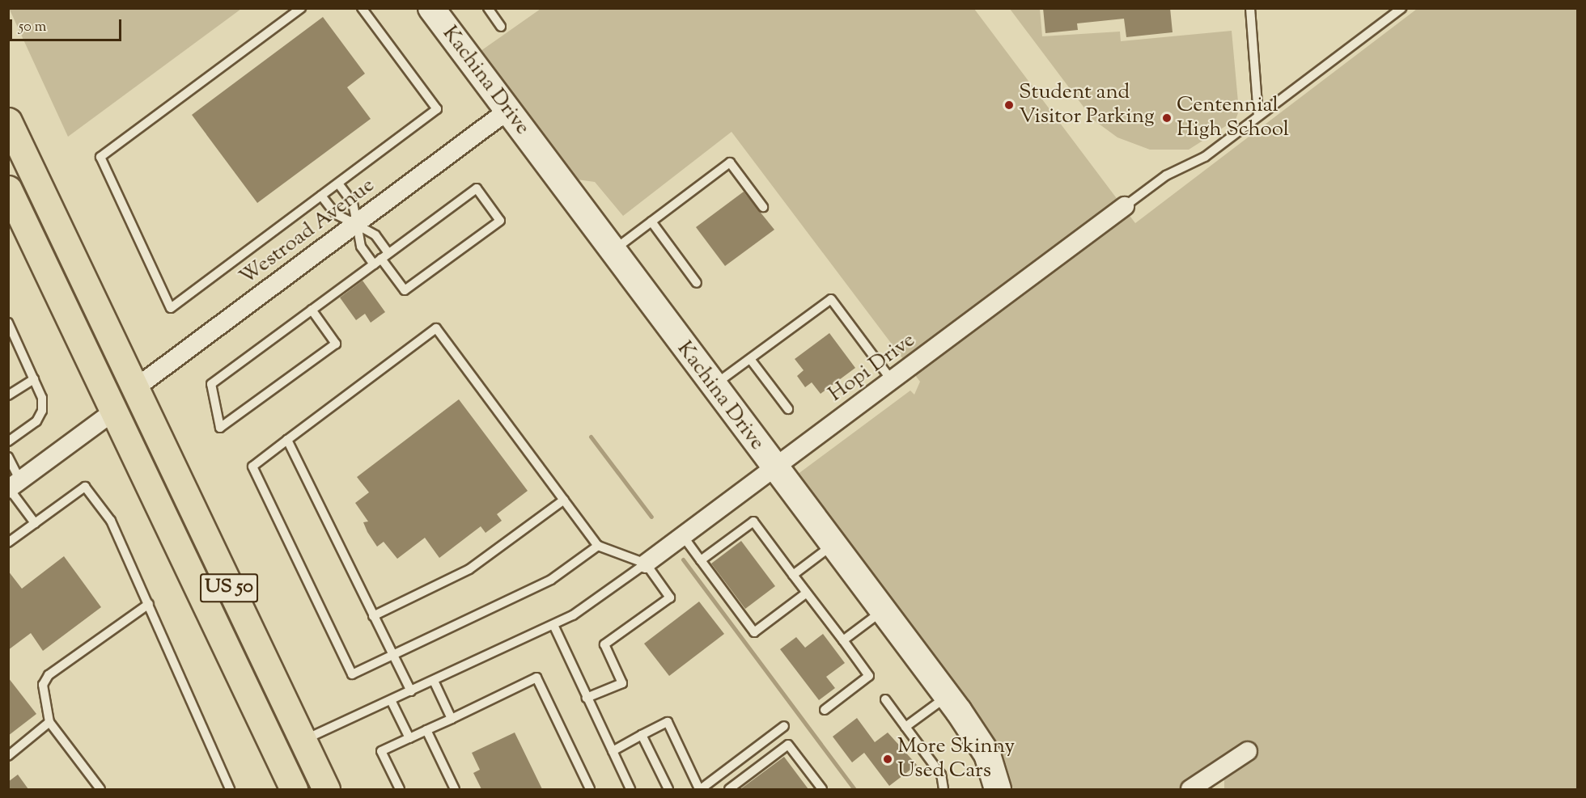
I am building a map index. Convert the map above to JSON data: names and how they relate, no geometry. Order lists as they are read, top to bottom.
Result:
{
  "streets": {
    "highway": ["US 50"],
    "street": ["Kachina Drive", "Westroad Avenue", "Hopi Drive"]
  },
  "crossings": [
    ["Kachina Drive", "Westroad Avenue"],
    ["Kachina Drive", "Hopi Drive"],
    ["Westroad Avenue", "US 50"]
  ],
  "places": ["Student and Visitor Parking", "Centennial High School", "More Skinny Used Cars"],
  "scale_bar": "50 m"
}
